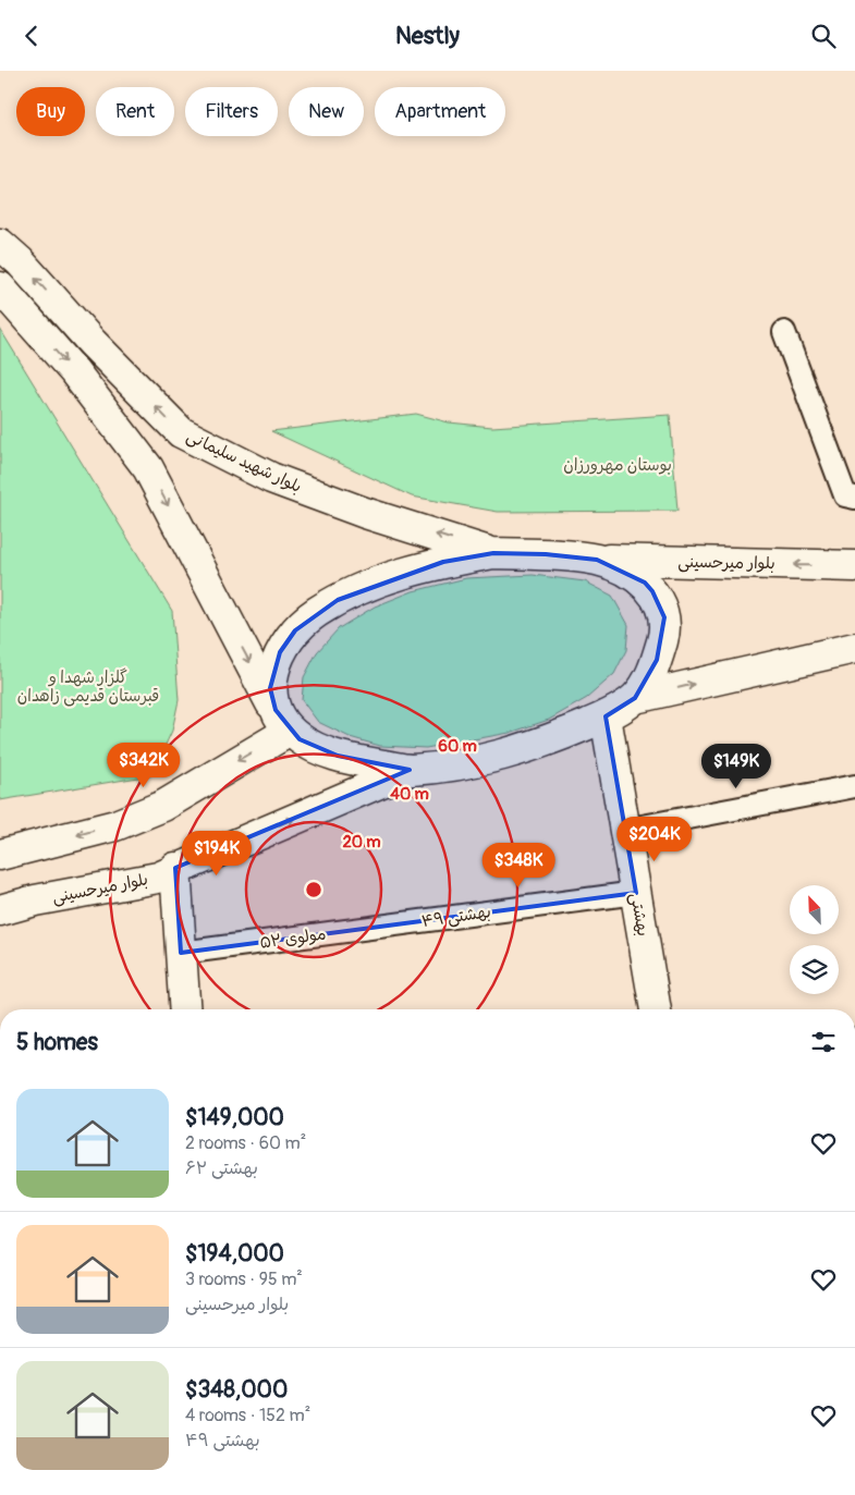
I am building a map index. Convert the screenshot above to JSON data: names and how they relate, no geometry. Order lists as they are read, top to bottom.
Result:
{
  "streets": {
    "main road": ["بلوار شهید سلیمانی", "بلوار میرحسینی", "بهشتی"],
    "street": ["بهشتی ۴۹", "مولوی ۵۲"]
  },
  "crossings": [
    ["بهشتی", "بهشتی ۴۹"],
    ["بهشتی ۴۹", "مولوی ۵۲"]
  ],
  "parks": ["بوستان مهرورزان", "گلزار شهدا و قبرستان قدیمی زاهدان"],
  "north": "top left",
  "page": {
    "header": "Nestly",
    "chip": [
      "Buy",
      "Rent",
      "Filters",
      "New",
      "Apartment"
    ],
    "price": [
      "$342K",
      "$149K",
      "$204K",
      "$194K",
      "$348K"
    ],
    "heading": "5 homes",
    "list": [
      {
        "name": "$149,000",
        "note": "2 rooms · 60 m² · بهشتی ۶۲"
      },
      {
        "name": "$194,000",
        "note": "3 rooms · 95 m² · بلوار میرحسینی"
      },
      {
        "name": "$348,000",
        "note": "4 rooms · 152 m² · بهشتی ۴۹"
      }
    ]
  },
  "rings": ["60 m", "40 m", "20 m"]
}
